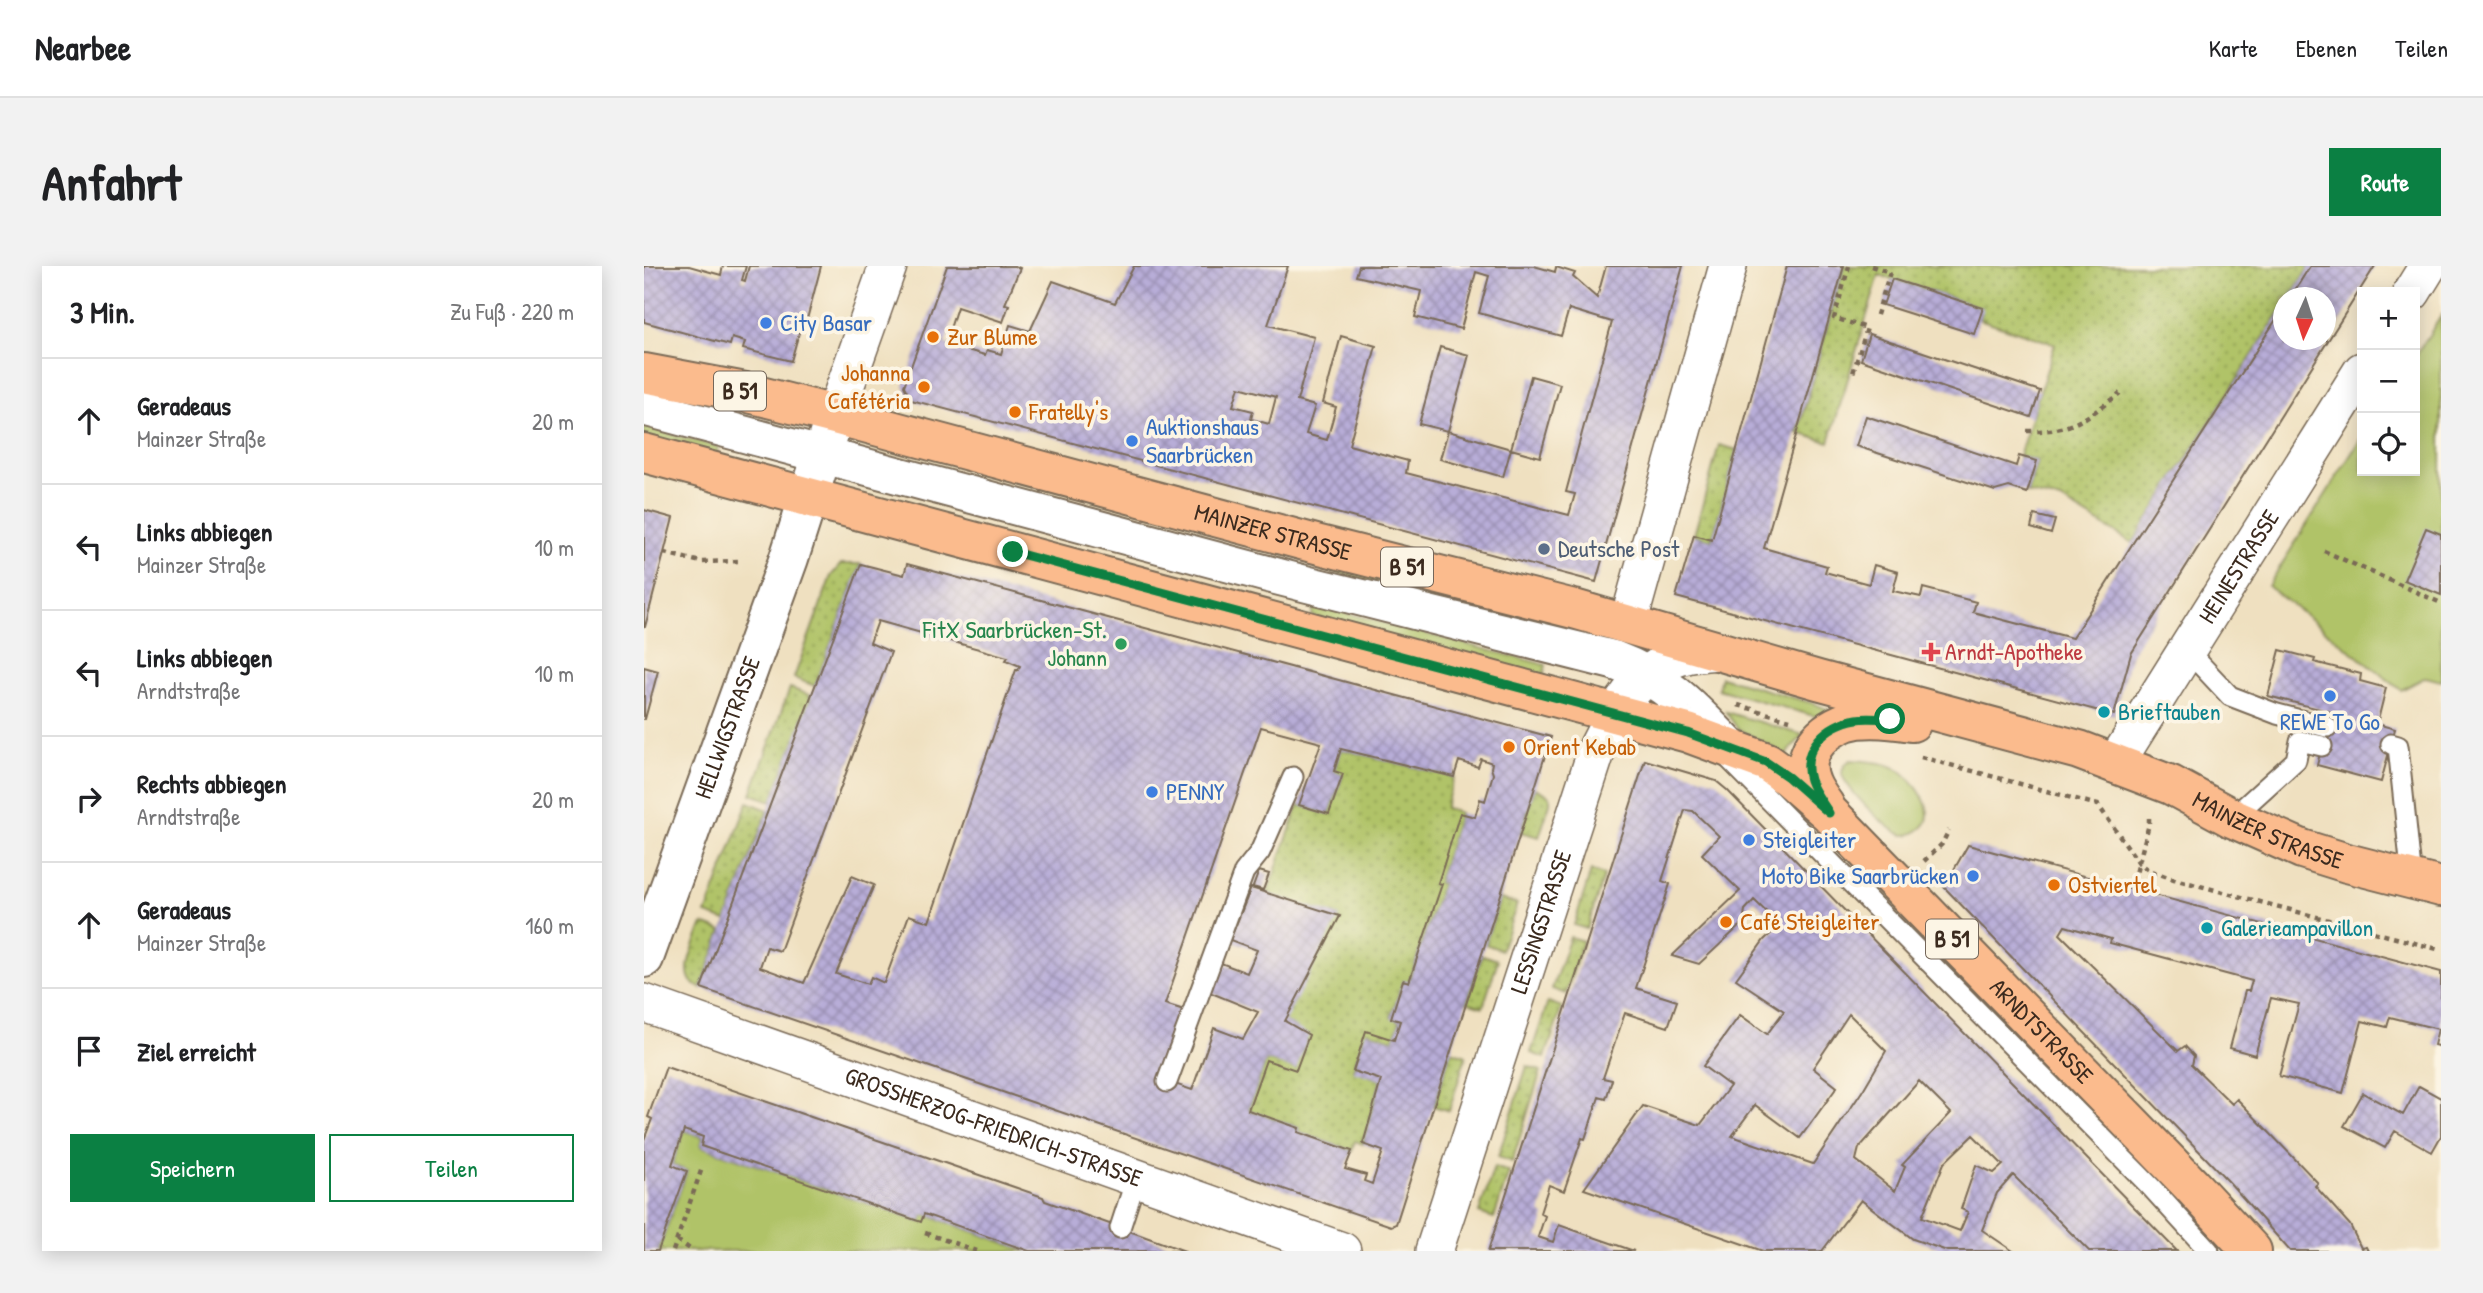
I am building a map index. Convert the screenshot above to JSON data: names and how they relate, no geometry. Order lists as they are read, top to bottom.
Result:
{
  "streets": {
    "main road": ["B 51", "MAINZER STRASSE", "ARNDTSTRASSE"],
    "street": [
      "HEINESTRASSE",
      "HELLWIGSTRASSE",
      "LESSINGSTRASSE",
      "GROSSHERZOG-FRIEDRICH-STRASSE"
    ]
  },
  "crossings": [
    ["MAINZER STRASSE", "HEINESTRASSE"],
    ["MAINZER STRASSE", "HELLWIGSTRASSE"],
    ["MAINZER STRASSE", "LESSINGSTRASSE"],
    ["MAINZER STRASSE", "ARNDTSTRASSE"]
  ],
  "places": {
    "other": [
      "City Basar",
      "Zur Blume",
      "Johanna Cafétéria",
      "Fratelly's",
      "Auktionshaus Saarbrücken",
      "Deutsche Post",
      "FitX Saarbrücken-St. Johann",
      "REWE To Go",
      "Brieftauben",
      "Orient Kebab",
      "PENNY",
      "Steigleiter",
      "Moto Bike Saarbrücken",
      "Ostviertel",
      "Café Steigleiter",
      "Galerieampavillon"
    ],
    "health": ["Arndt-Apotheke"]
  },
  "north": "bottom",
  "page": {
    "header": "Nearbee",
    "nav": ["Karte", "Ebenen", "Teilen"],
    "buttons": [
      "Route",
      ["Speichern", "Teilen"]
    ],
    "title": "Anfahrt",
    "heading": ["3 Min.", "Zu Fuß · 220 m"],
    "map_buttons": ["+", "−"],
    "list": [
      ["Geradeaus", "Mainzer Straße", "20 m"],
      ["Links abbiegen", "Mainzer Straße", "10 m"],
      ["Links abbiegen", "Arndtstraße", "10 m"],
      ["Rechts abbiegen", "Arndtstraße", "20 m"],
      ["Geradeaus", "Mainzer Straße", "160 m"],
      "Ziel erreicht"
    ]
  }
}
